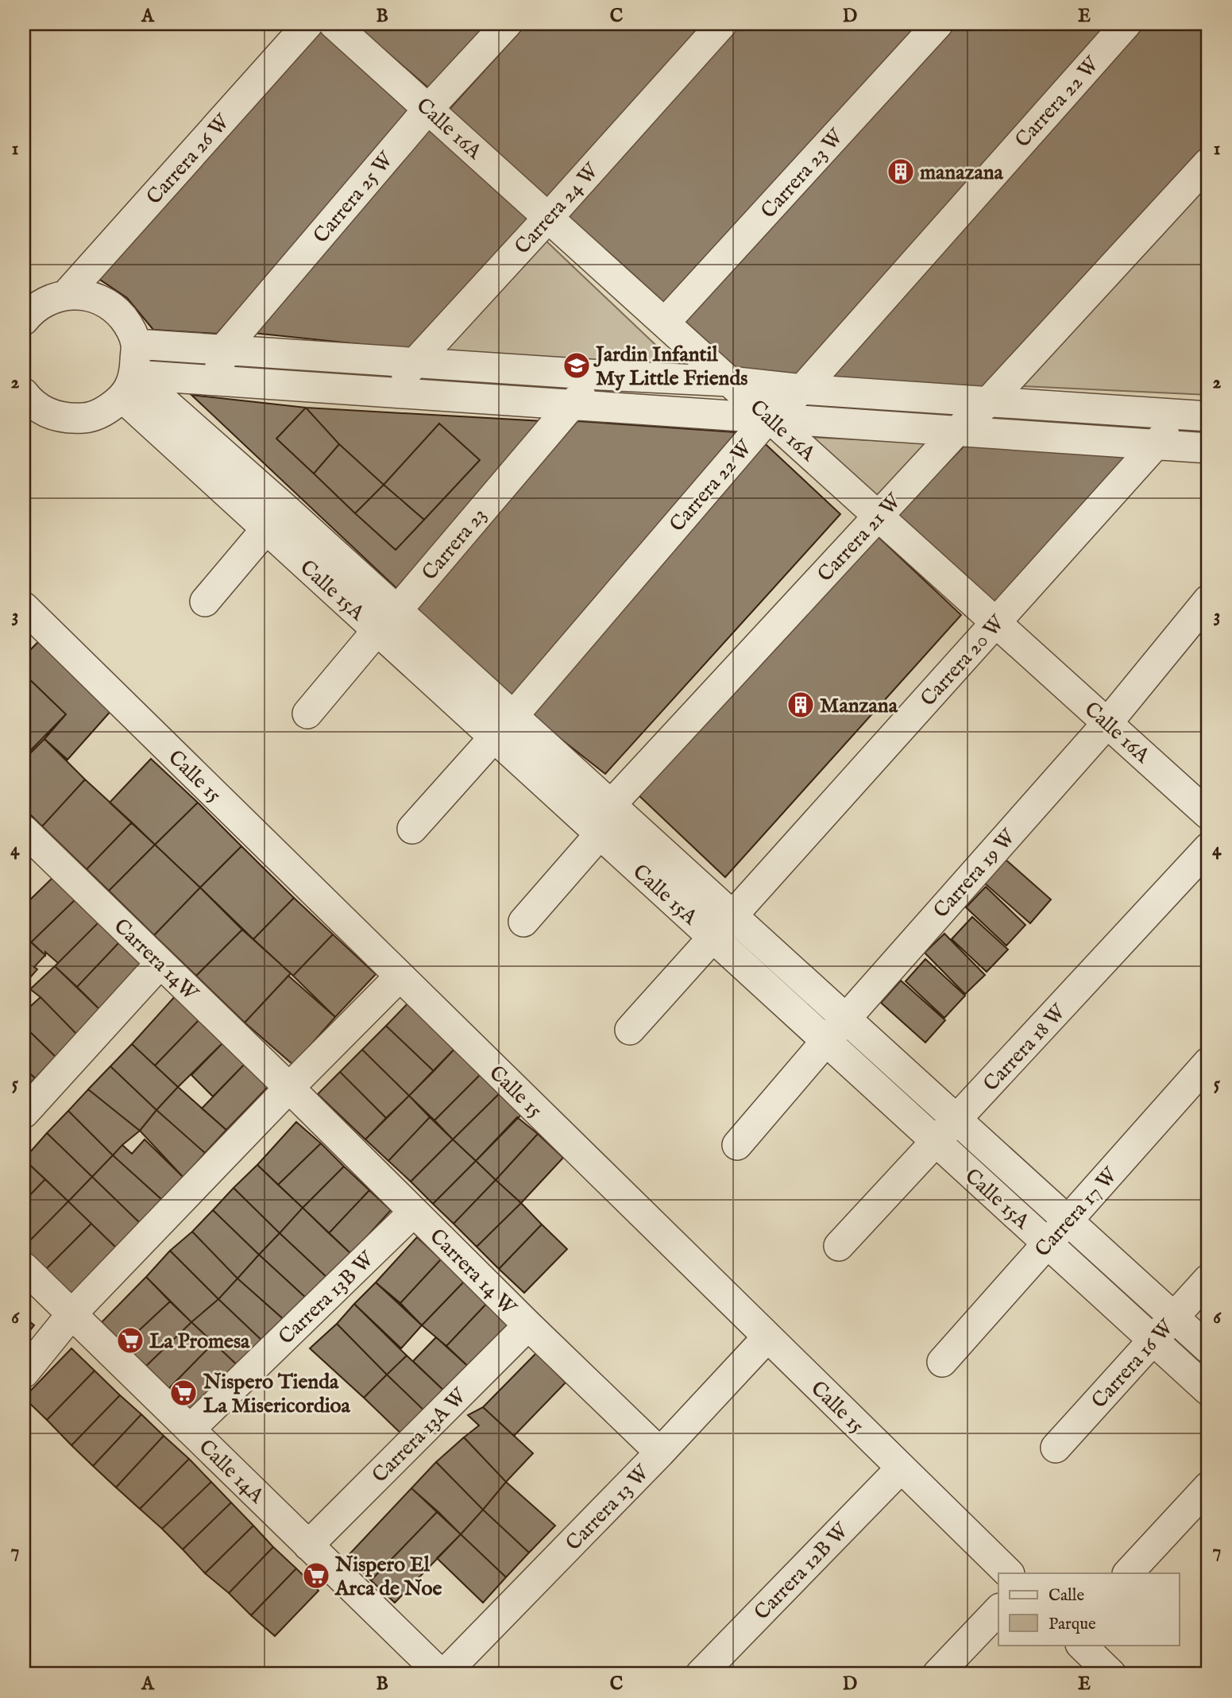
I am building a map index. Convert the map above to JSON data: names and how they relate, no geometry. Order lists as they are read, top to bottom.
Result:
{
  "streets": {
    "street": [
      "Carrera 22 W",
      "Calle 16A",
      "Carrera 26 W",
      "Carrera 23 W",
      "Carrera 25 W",
      "Carrera 24 W",
      "Carrera 21 W",
      "Carrera 23",
      "Calle 15A",
      "Carrera 20 W",
      "Calle 15",
      "Carrera 19 W",
      "Carrera 14W",
      "Carrera 18 W",
      "Carrera 17 W",
      "Carrera 14 W",
      "Carrera 13B W",
      "Carrera 16 W",
      "Carrera 13A W",
      "Calle 14A",
      "Carrera 13 W",
      "Carrera 12B W"
    ]
  },
  "crossings": [
    ["Carrera 22 W", "Calle 16A"],
    ["Carrera 22 W", "Calle 15A"],
    ["Calle 16A", "Carrera 23 W"],
    ["Calle 16A", "Carrera 25 W"],
    ["Calle 16A", "Carrera 24 W"],
    ["Calle 16A", "Carrera 21 W"],
    ["Calle 16A", "Carrera 20 W"],
    ["Calle 16A", "Carrera 19 W"],
    ["Carrera 21 W", "Calle 15A"],
    ["Carrera 23", "Calle 15A"],
    ["Calle 15A", "Carrera 20 W"],
    ["Calle 15A", "Carrera 19 W"],
    ["Calle 15A", "Carrera 18 W"],
    ["Calle 15A", "Carrera 17 W"],
    ["Calle 15A", "Carrera 16 W"],
    ["Calle 15", "Carrera 13 W"],
    ["Calle 15", "Carrera 12B W"],
    ["Carrera 14W", "Carrera 14 W"],
    ["Carrera 14 W", "Carrera 13B W"],
    ["Carrera 14 W", "Carrera 13A W"],
    ["Carrera 14 W", "Carrera 13 W"],
    ["Carrera 13B W", "Calle 14A"],
    ["Carrera 13A W", "Calle 14A"],
    ["Calle 14A", "Carrera 13 W"]
  ],
  "places": {
    "building": ["manazana", "Manzana"],
    "school or university": ["Jardin Infantil My Little Friends"],
    "supermarket": ["La Promesa", "Nispero Tienda La Misericordioa", "Nispero El Arca de Noe"]
  },
  "legend": ["Calle", "Parque"],
  "grid": {
    "columns": [
      "A",
      "B",
      "C",
      "D",
      "E"
    ],
    "rows": [
      "1",
      "2",
      "3",
      "4",
      "5",
      "6",
      "7"
    ]
  }
}
